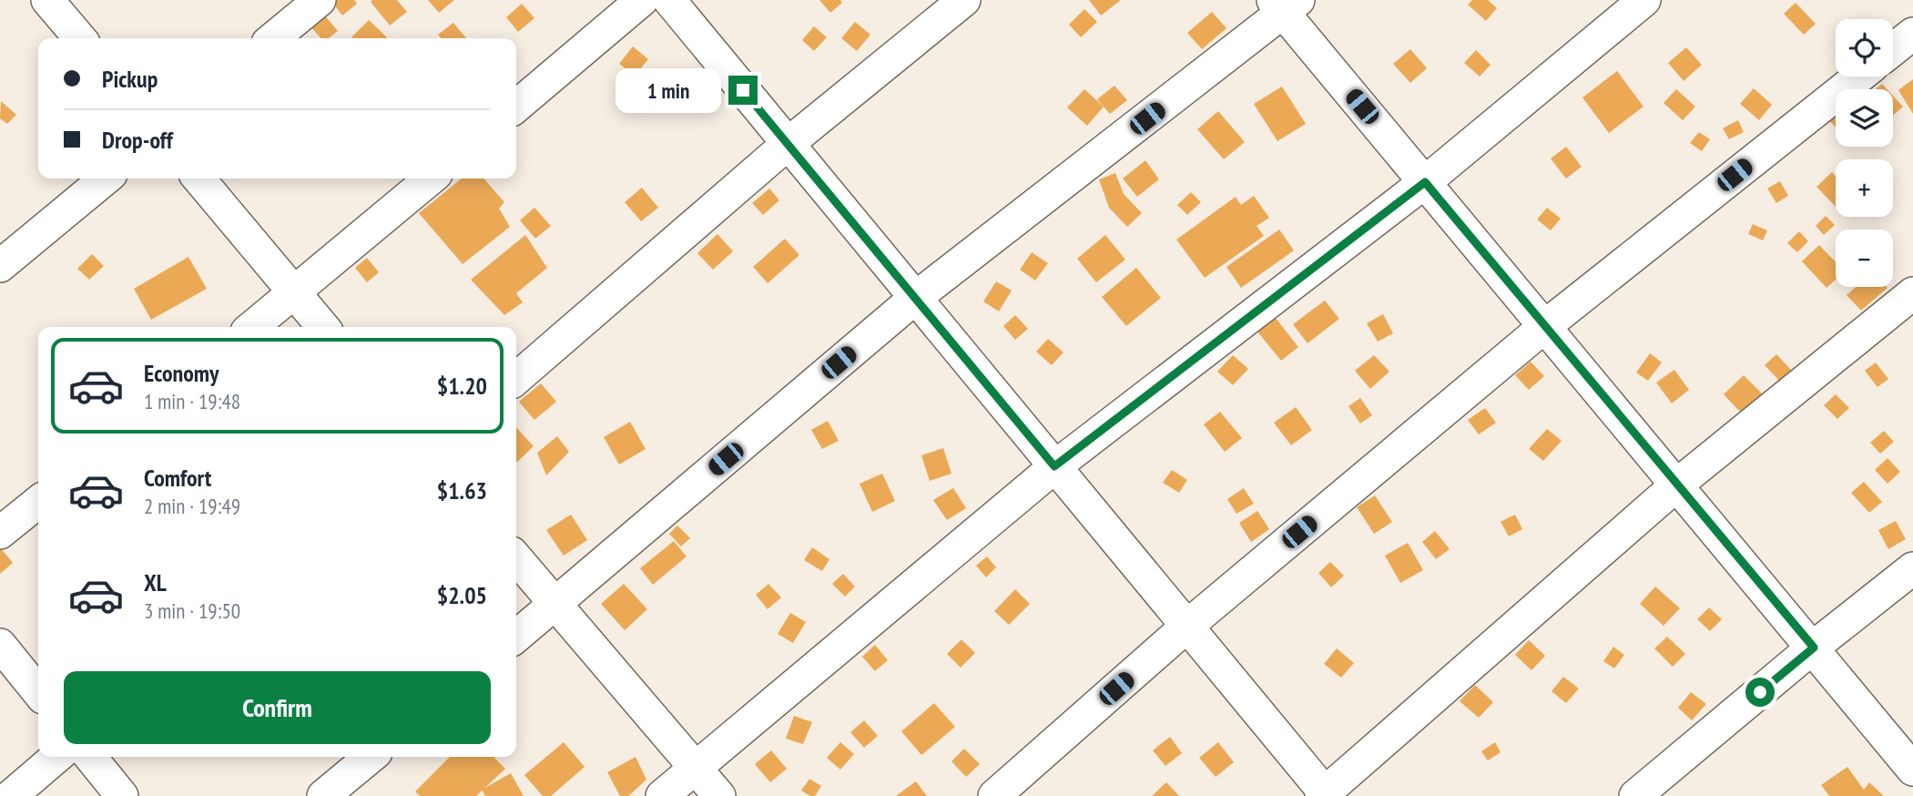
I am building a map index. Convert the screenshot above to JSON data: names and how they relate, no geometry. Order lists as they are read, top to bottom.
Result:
{
  "page": {
    "map_buttons": ["+", "−"],
    "banner": ["Pickup", "Drop-off"],
    "bubble": "1 min",
    "list": [
      {
        "name": "Economy",
        "note": "1 min · 19:48",
        "value": "$1.20"
      },
      {
        "name": "Comfort",
        "note": "2 min · 19:49",
        "value": "$1.63"
      },
      {
        "name": "XL",
        "note": "3 min · 19:50",
        "value": "$2.05"
      }
    ],
    "buttons": "Confirm"
  }
}
